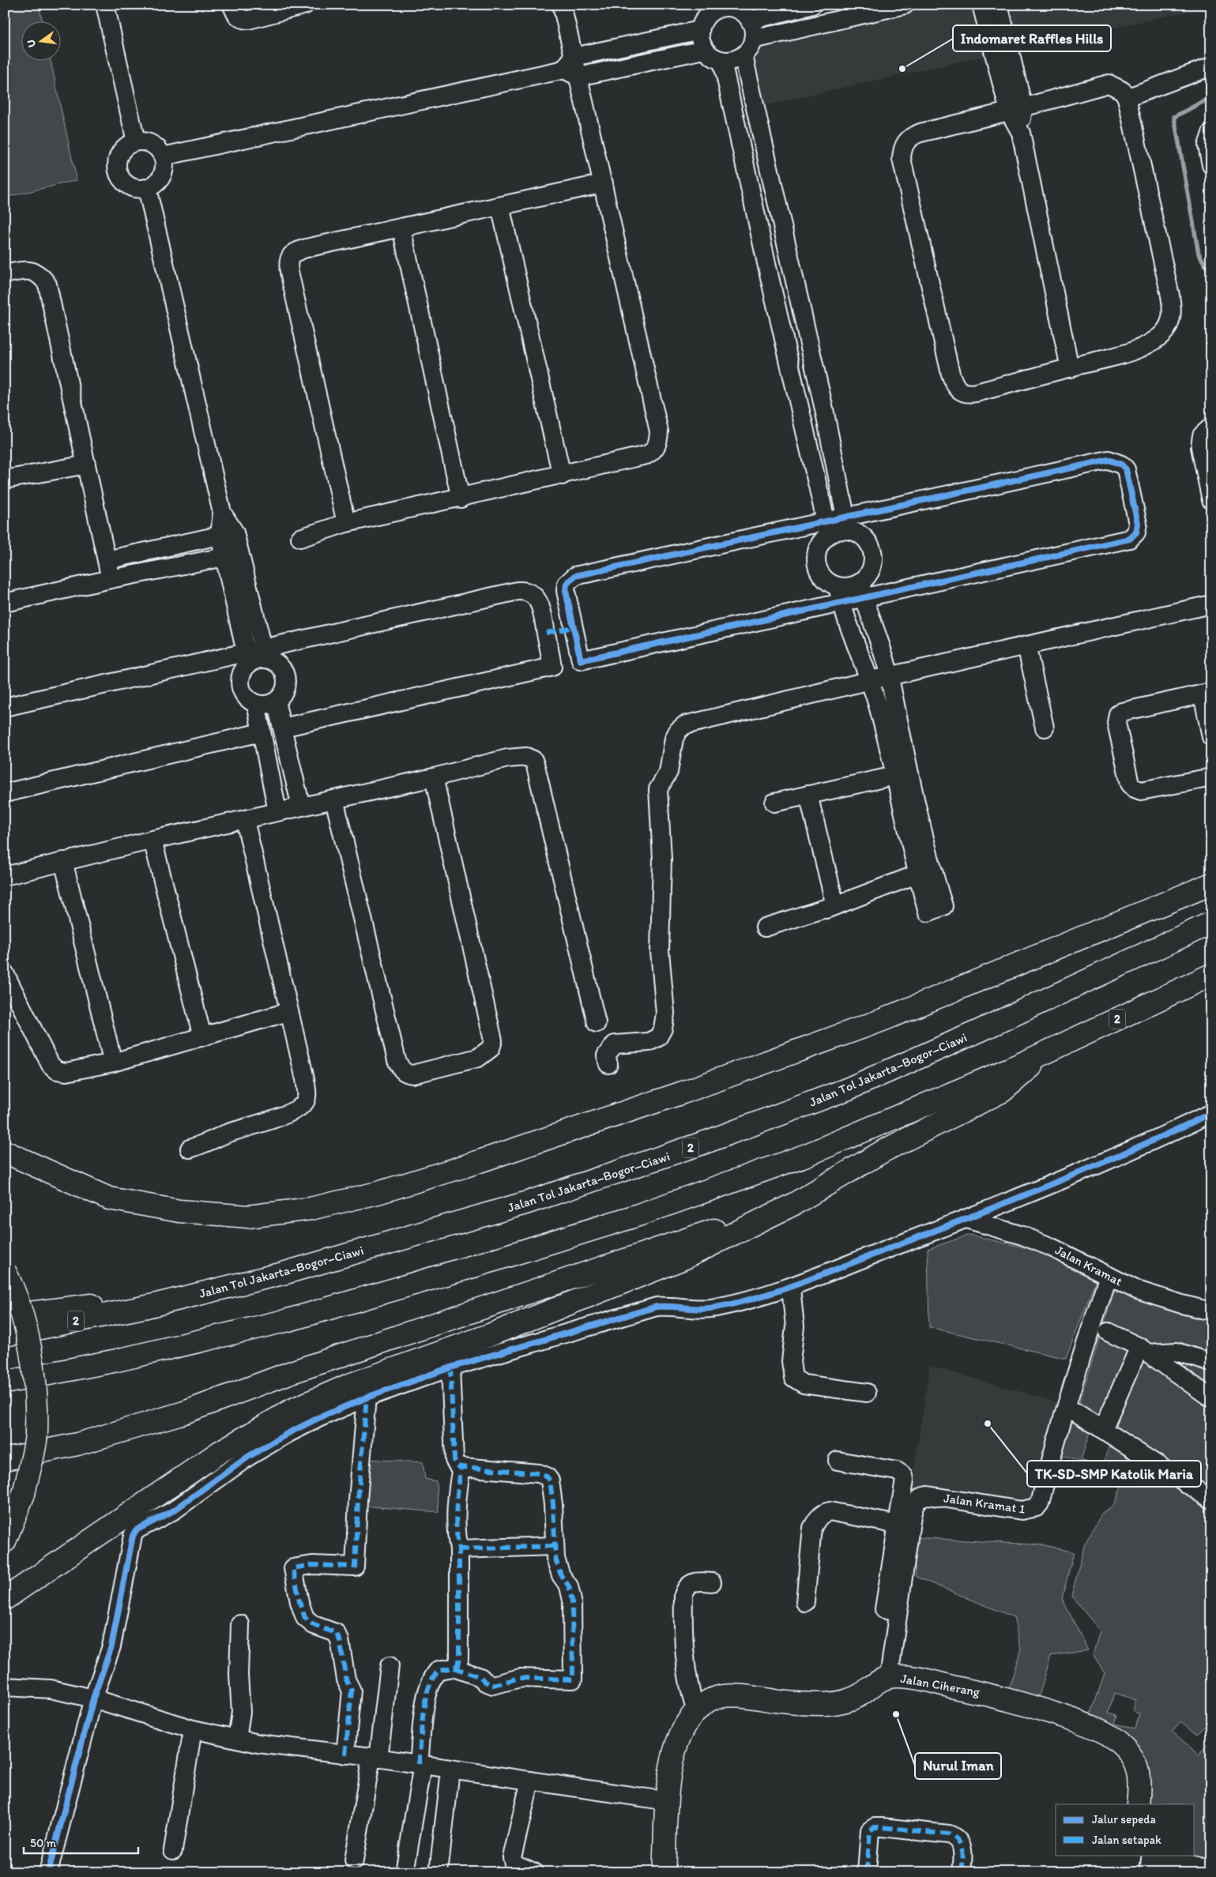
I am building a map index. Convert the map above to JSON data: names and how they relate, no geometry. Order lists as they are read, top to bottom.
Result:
{
  "streets": {
    "main road": ["2", "Jalan Tol Jakarta–Bogor–Ciawi", "Jalan Ciherang"],
    "street": ["Jalan Kramat", "Jalan Kramat 1"]
  },
  "crossings": [
    ["Jalan Kramat", "Jalan Kramat 1"],
    ["Jalan Kramat 1", "Jalan Ciherang"]
  ],
  "places": ["Indomaret Raffles Hills", "TK-SD-SMP Katolik Maria", "Nurul Iman"],
  "legend": ["Jalur sepeda", "Jalan setapak"],
  "scale_bar": "50 m",
  "north": "left"
}
